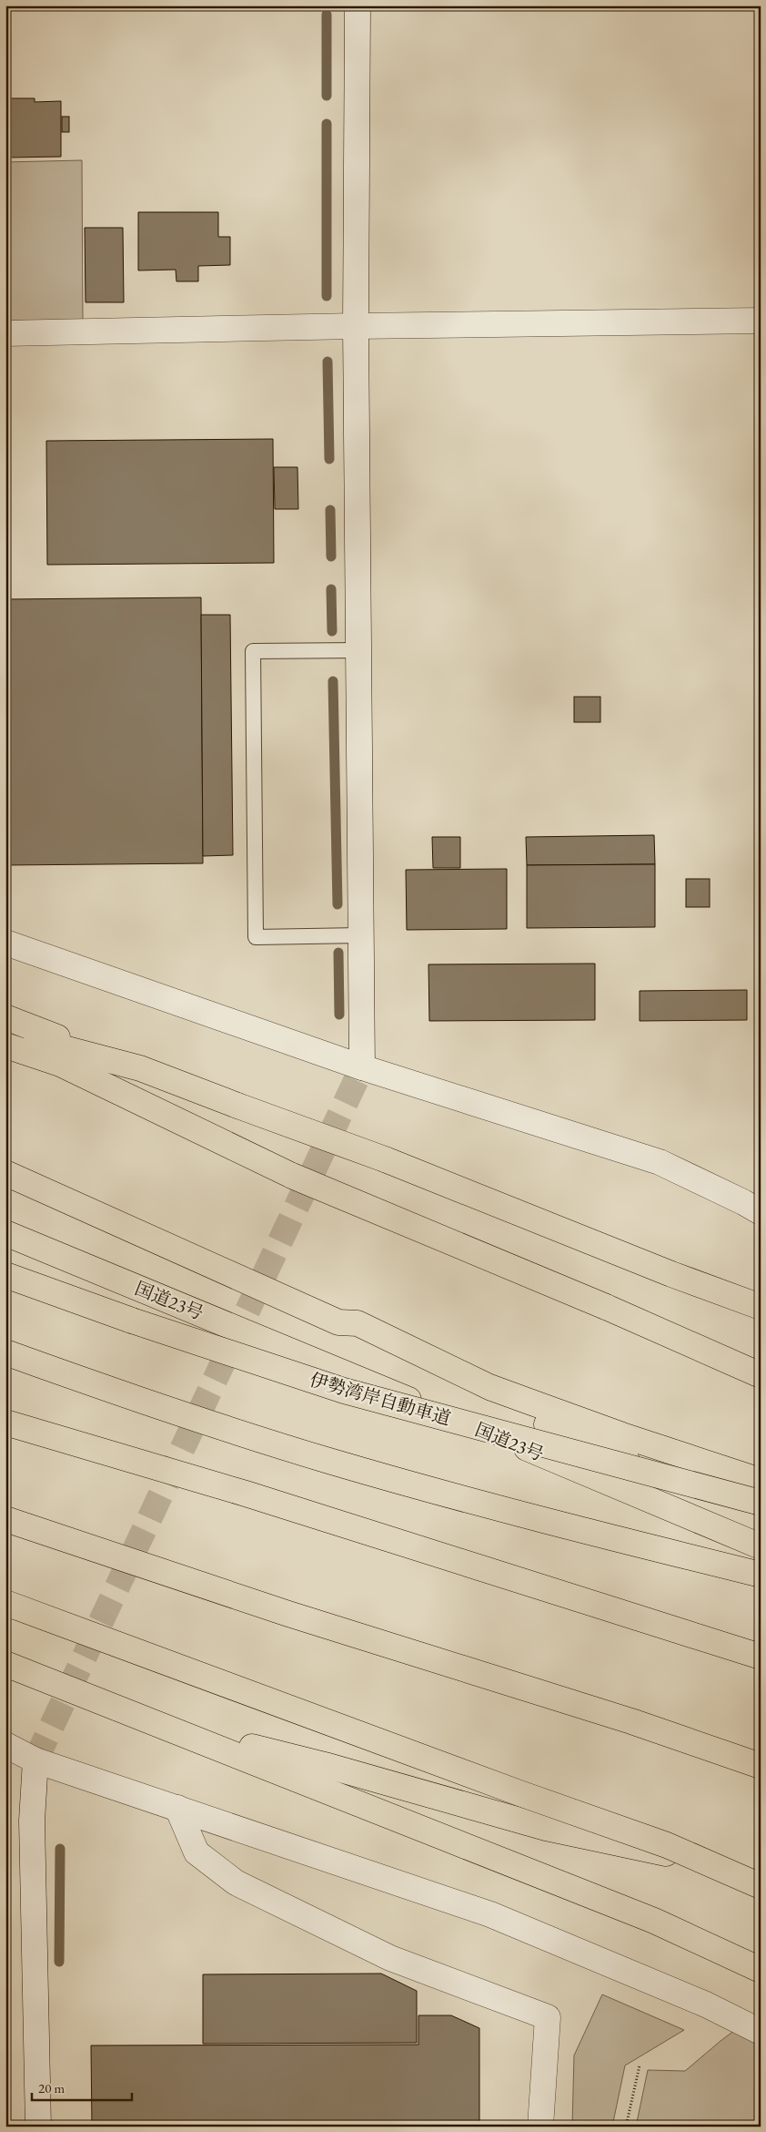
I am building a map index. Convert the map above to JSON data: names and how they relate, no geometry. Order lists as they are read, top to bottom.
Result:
{
  "streets": {
    "highway": ["国道23号", "伊勢湾岸自動車道"]
  },
  "scale_bar": "20 m"
}
